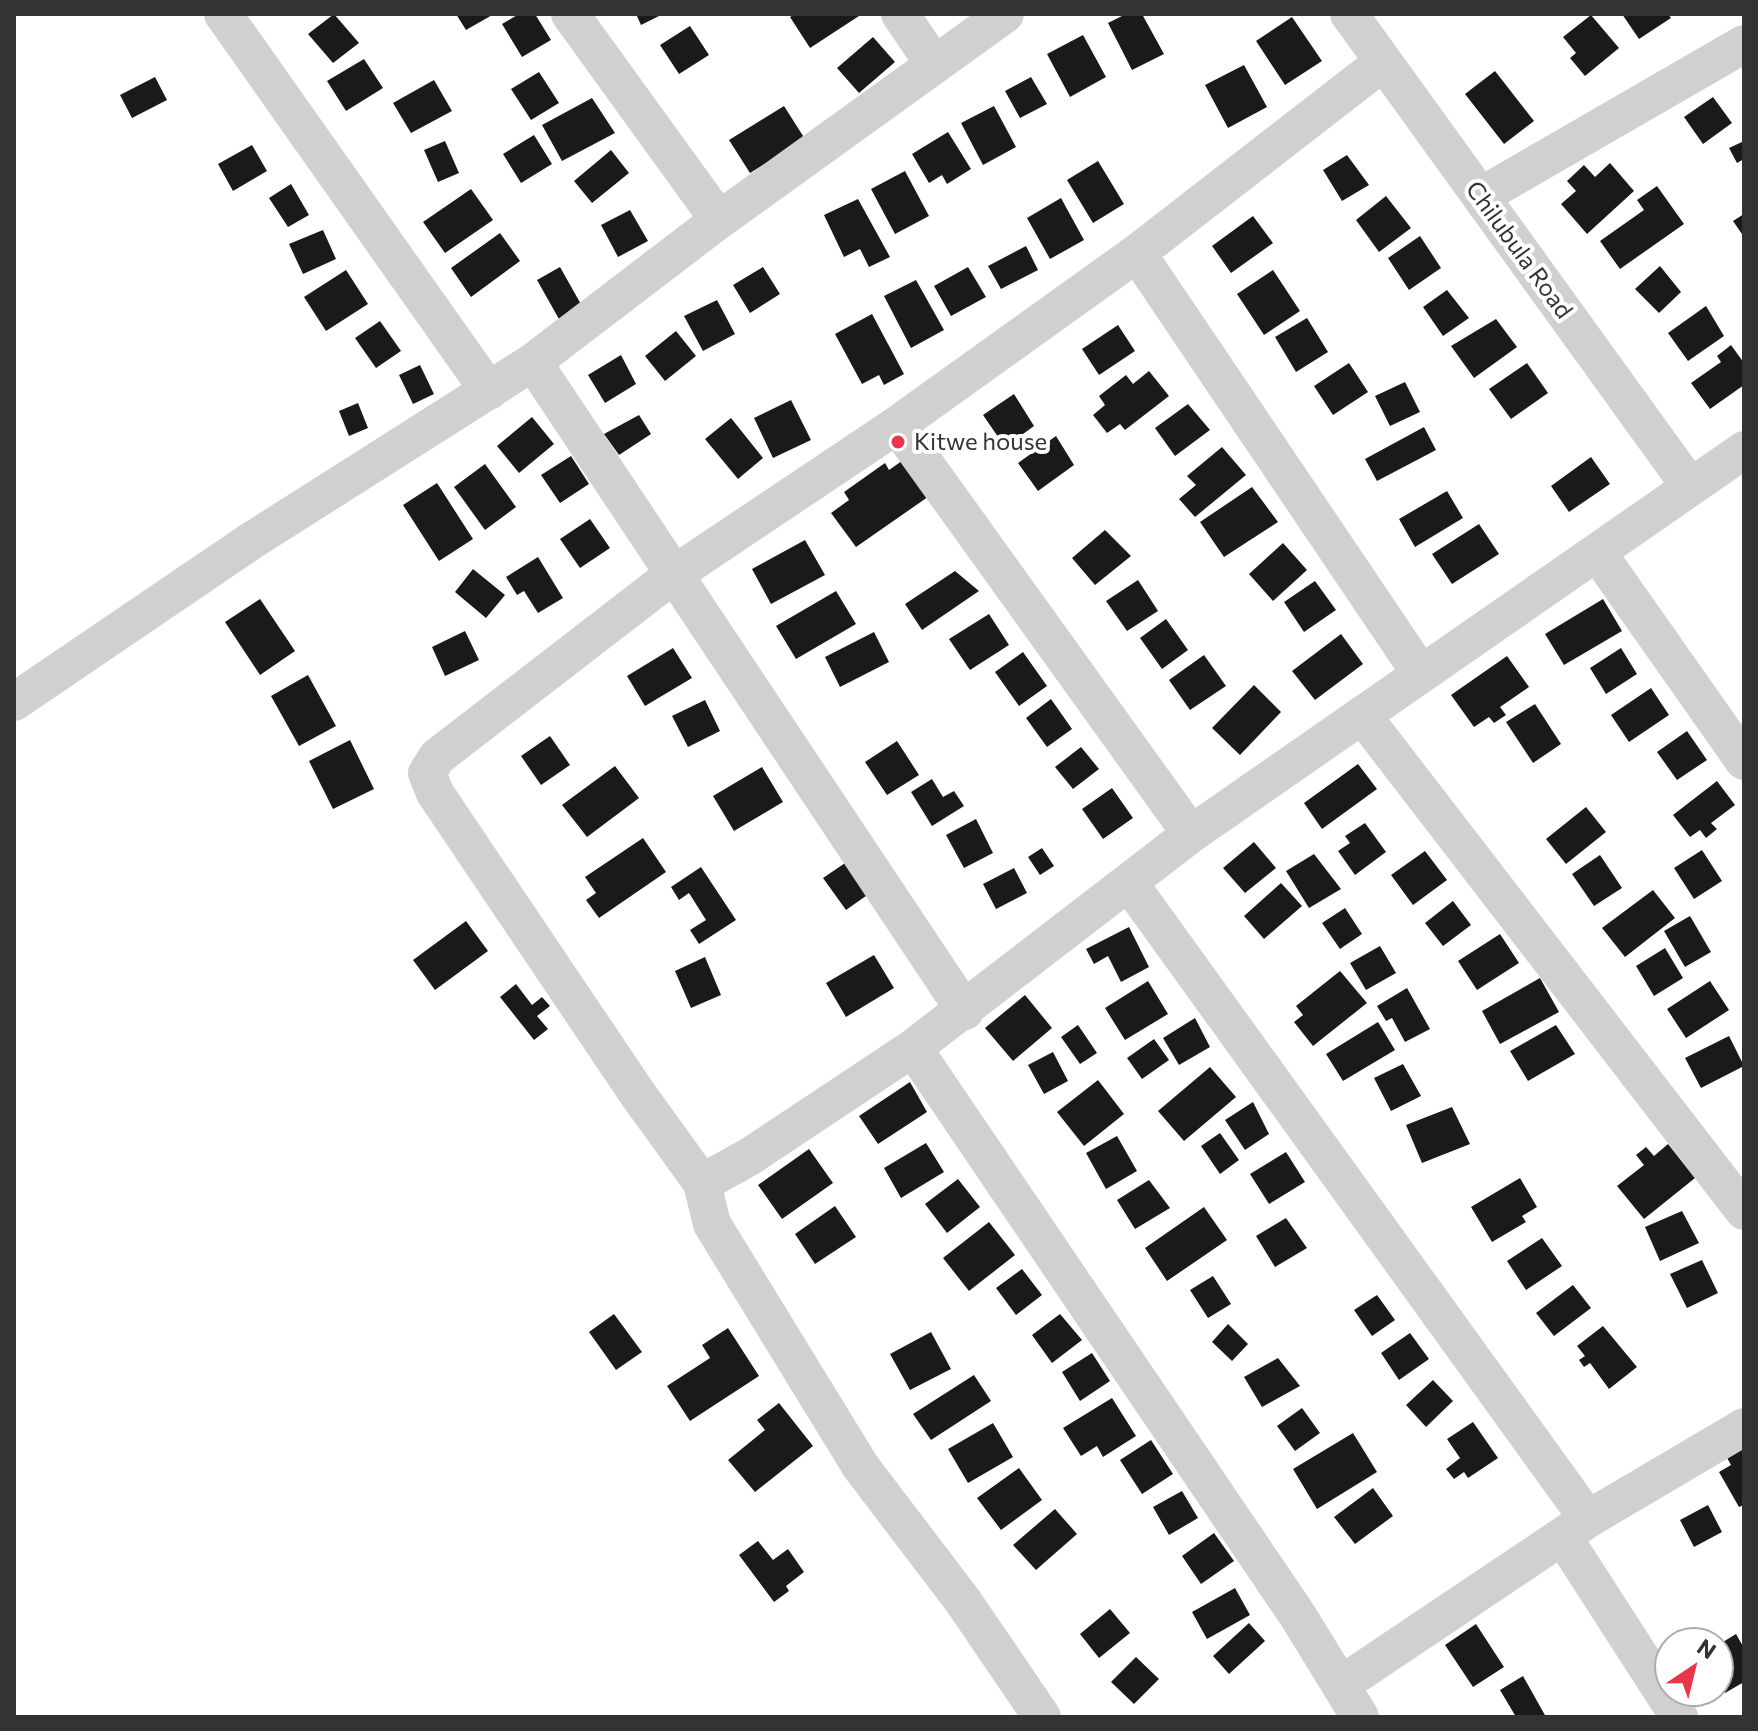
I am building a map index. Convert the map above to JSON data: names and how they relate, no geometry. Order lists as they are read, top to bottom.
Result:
{
  "streets": {
    "street": ["Chilubula Road"]
  },
  "places": ["Kitwe house"],
  "north": "top right"
}
